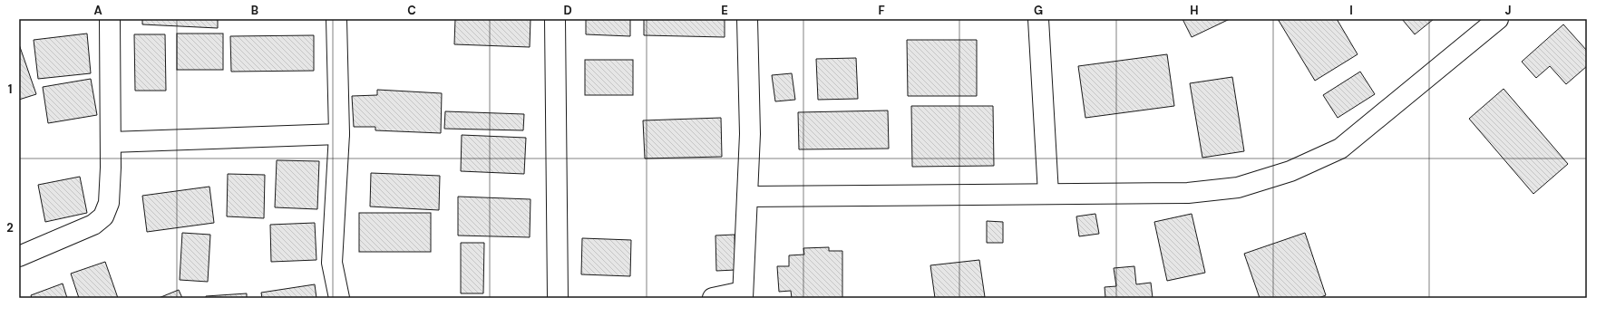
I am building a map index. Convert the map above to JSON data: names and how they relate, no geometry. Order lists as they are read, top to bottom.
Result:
{
  "grid": {
    "columns": [
      "A",
      "B",
      "C",
      "D",
      "E",
      "F",
      "G",
      "H",
      "I",
      "J"
    ],
    "rows": ["1", "2"]
  }
}
